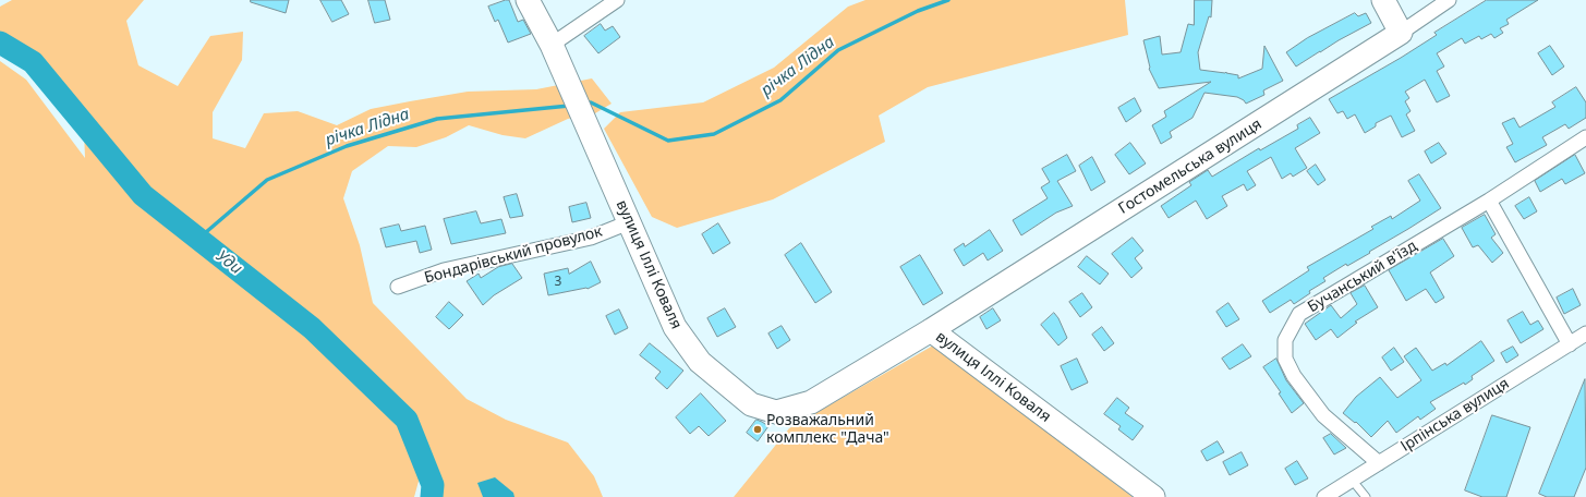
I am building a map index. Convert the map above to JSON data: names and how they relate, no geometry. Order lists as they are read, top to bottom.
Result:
{
  "streets": {
    "main road": ["Гостомельська вулиця", "вулиця Іллі Коваля"],
    "street": ["Бондарівський провулок", "Бучанський в'їзд", "Ірпінська вулиця"]
  },
  "crossings": [
    ["Гостомельська вулиця", "вулиця Іллі Коваля"],
    ["Бондарівський провулок", "вулиця Іллі Коваля"],
    ["Бучанський в'їзд", "Ірпінська вулиця"]
  ],
  "water": ["річка Лідна", "Уди"],
  "places": ["Розважальний комплекс \"Дача\""],
  "house_numbers": ["3"]
}
